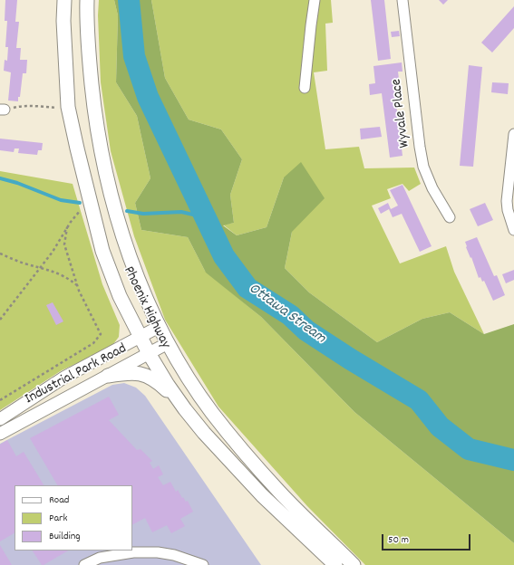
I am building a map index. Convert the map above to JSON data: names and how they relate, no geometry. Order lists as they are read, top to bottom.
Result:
{
  "streets": {
    "main road": ["Phoenix Highway"],
    "street": ["Wyvale Place", "Industrial Park Road"]
  },
  "crossings": [
    ["Phoenix Highway", "Industrial Park Road"]
  ],
  "water": ["Ottawa Stream"],
  "legend": ["Road", "Park", "Building"],
  "scale_bar": "50 m"
}
